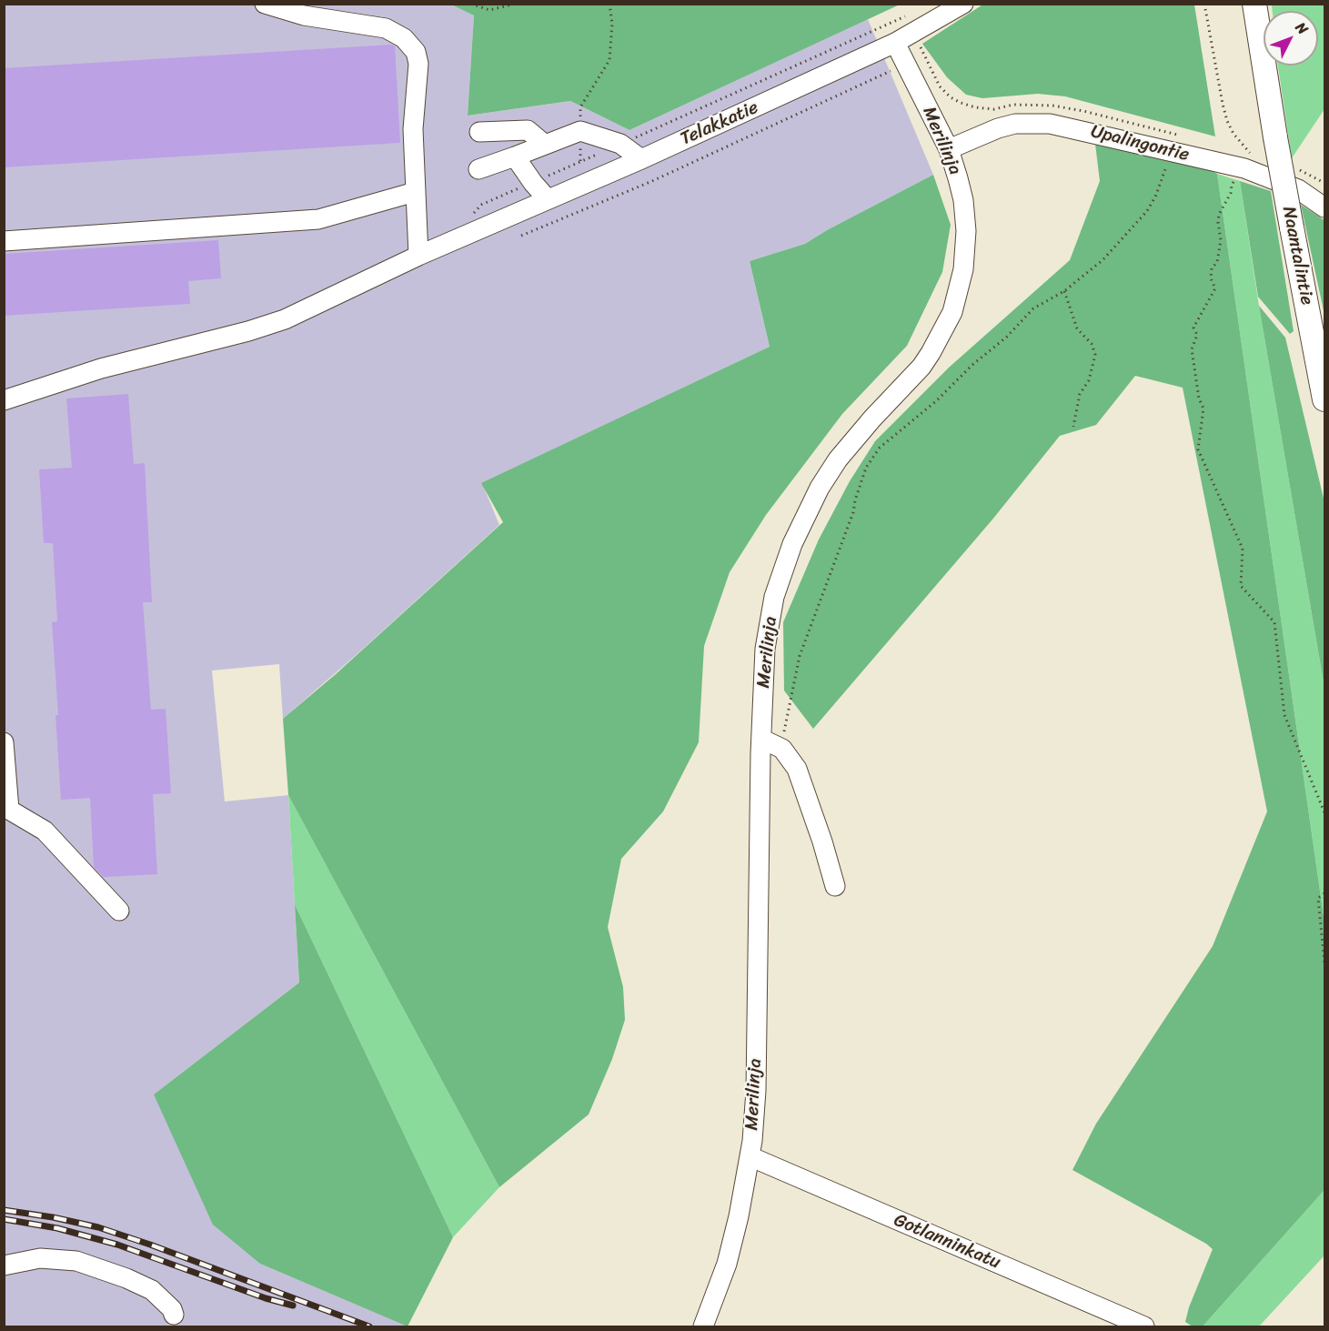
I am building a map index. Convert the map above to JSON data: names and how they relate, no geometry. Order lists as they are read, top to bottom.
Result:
{
  "streets": {
    "main road": ["Naantalintie"],
    "street": [
      "Telakkatie",
      "Merilinja",
      "Upalingontie",
      "Gotlanninkatu"
    ]
  },
  "crossings": [
    ["Telakkatie", "Merilinja"],
    ["Merilinja", "Upalingontie"],
    ["Merilinja", "Gotlanninkatu"]
  ],
  "north": "top right"
}
